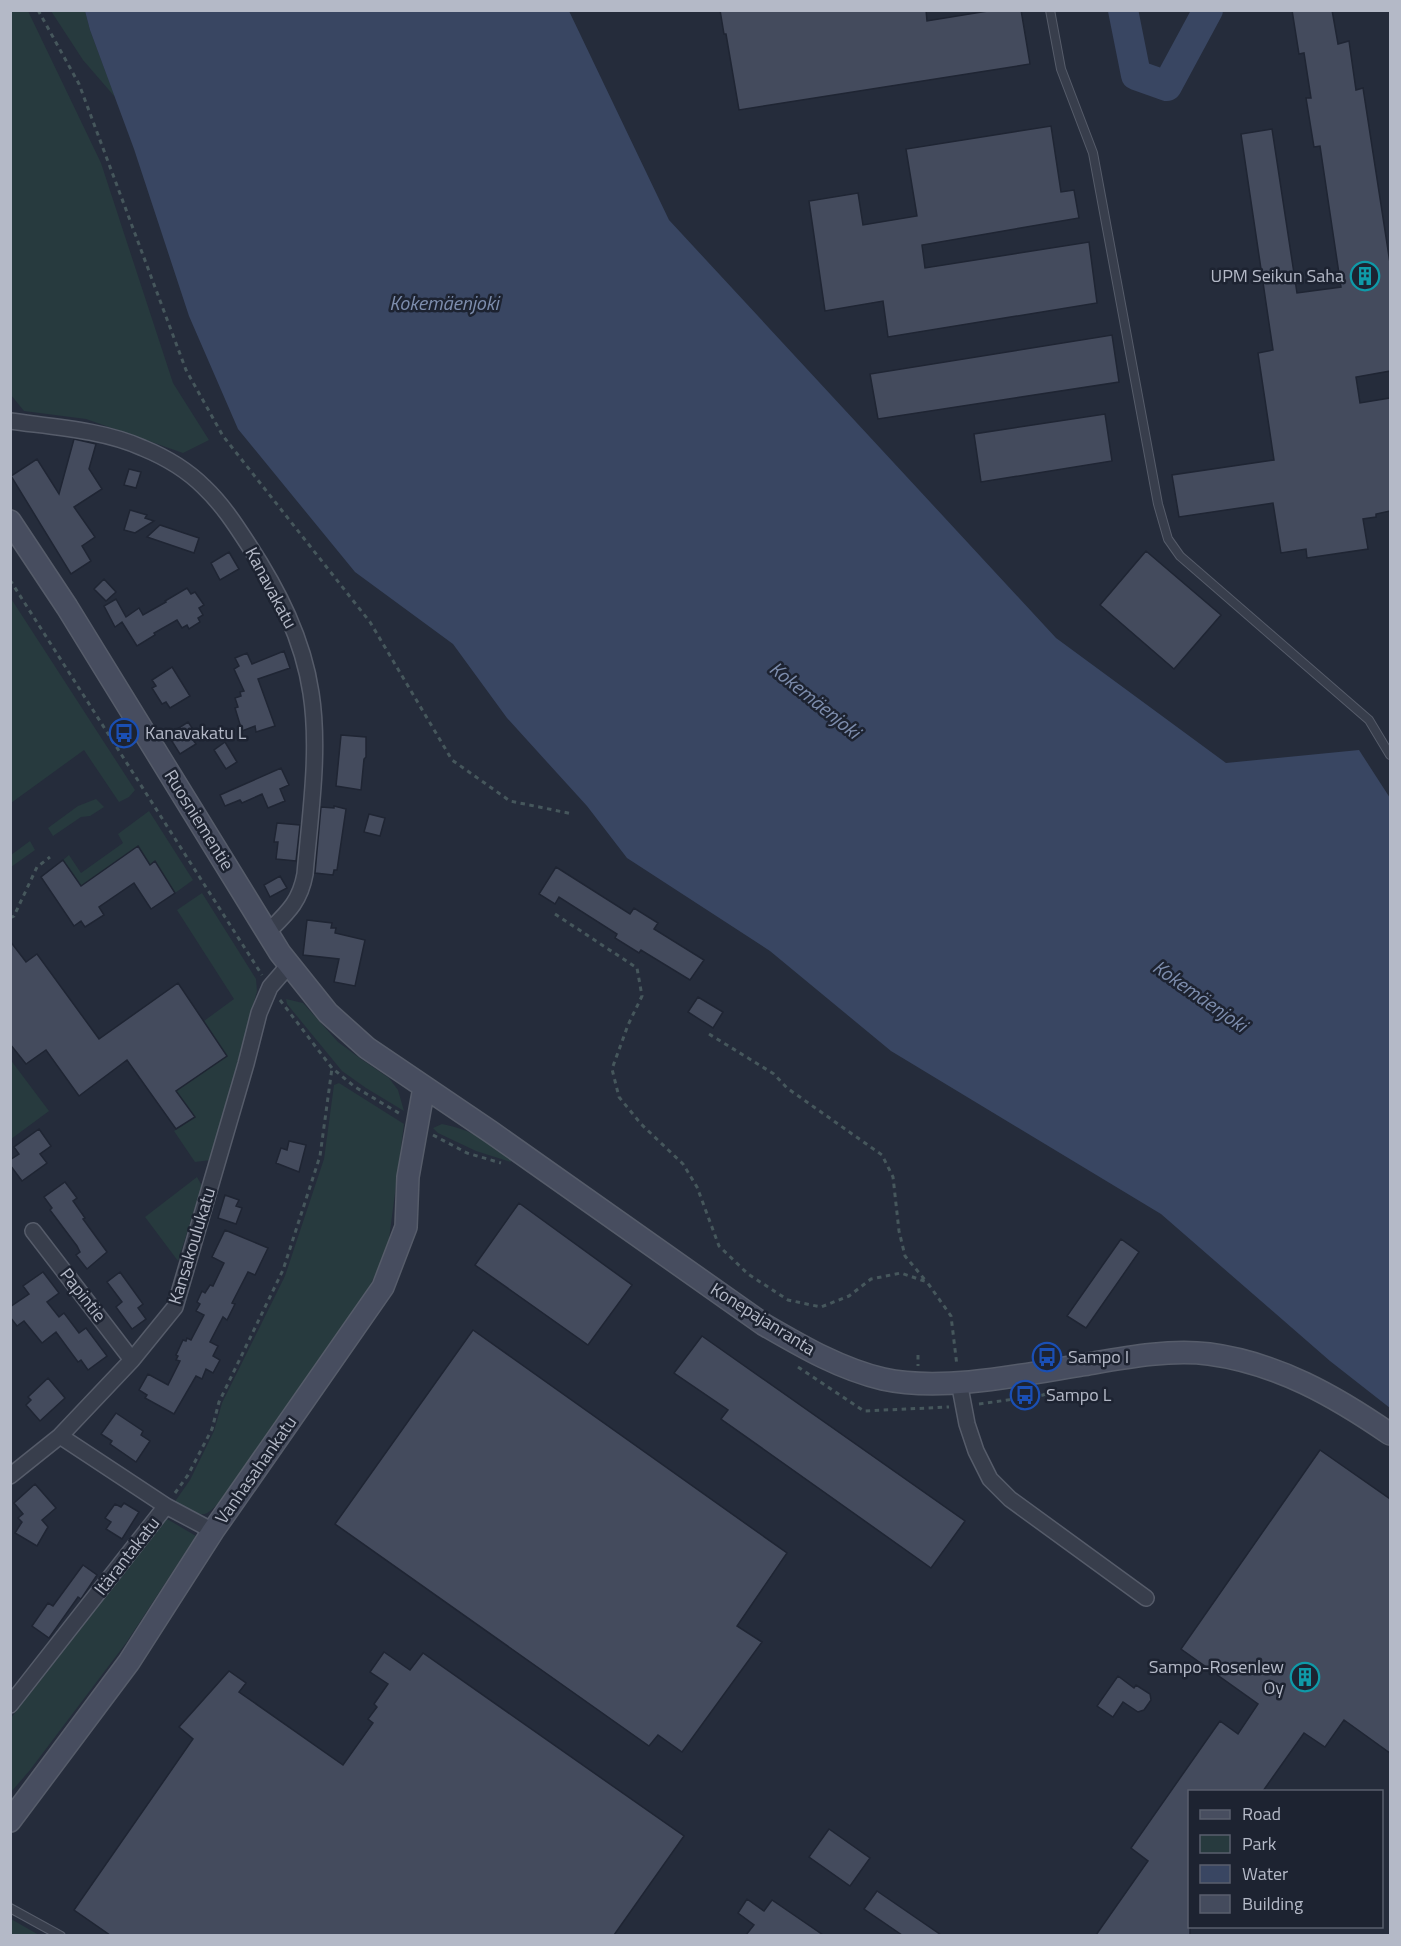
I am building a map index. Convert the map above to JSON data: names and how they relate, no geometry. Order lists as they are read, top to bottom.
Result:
{
  "streets": {
    "main road": ["Ruosniementie", "Konepajanranta", "Vanhasahankatu"],
    "street": [
      "Kanavakatu",
      "Kansakoulukatu",
      "Papintie",
      "Itärantakatu"
    ]
  },
  "crossings": [
    ["Kanavakatu", "Ruosniementie"],
    ["Ruosniementie", "Kansakoulukatu"],
    ["Ruosniementie", "Konepajanranta"],
    ["Ruosniementie", "Vanhasahankatu"],
    ["Kansakoulukatu", "Papintie"],
    ["Kansakoulukatu", "Itärantakatu"],
    ["Konepajanranta", "Vanhasahankatu"]
  ],
  "water": ["Kokemäenjoki"],
  "places": {
    "building": ["UPM Seikun Saha", "Sampo-Rosenlew Oy"],
    "bus stop": ["Kanavakatu L", "Sampo I", "Sampo L"]
  },
  "legend": [
    "Road",
    "Park",
    "Water",
    "Building"
  ]
}
